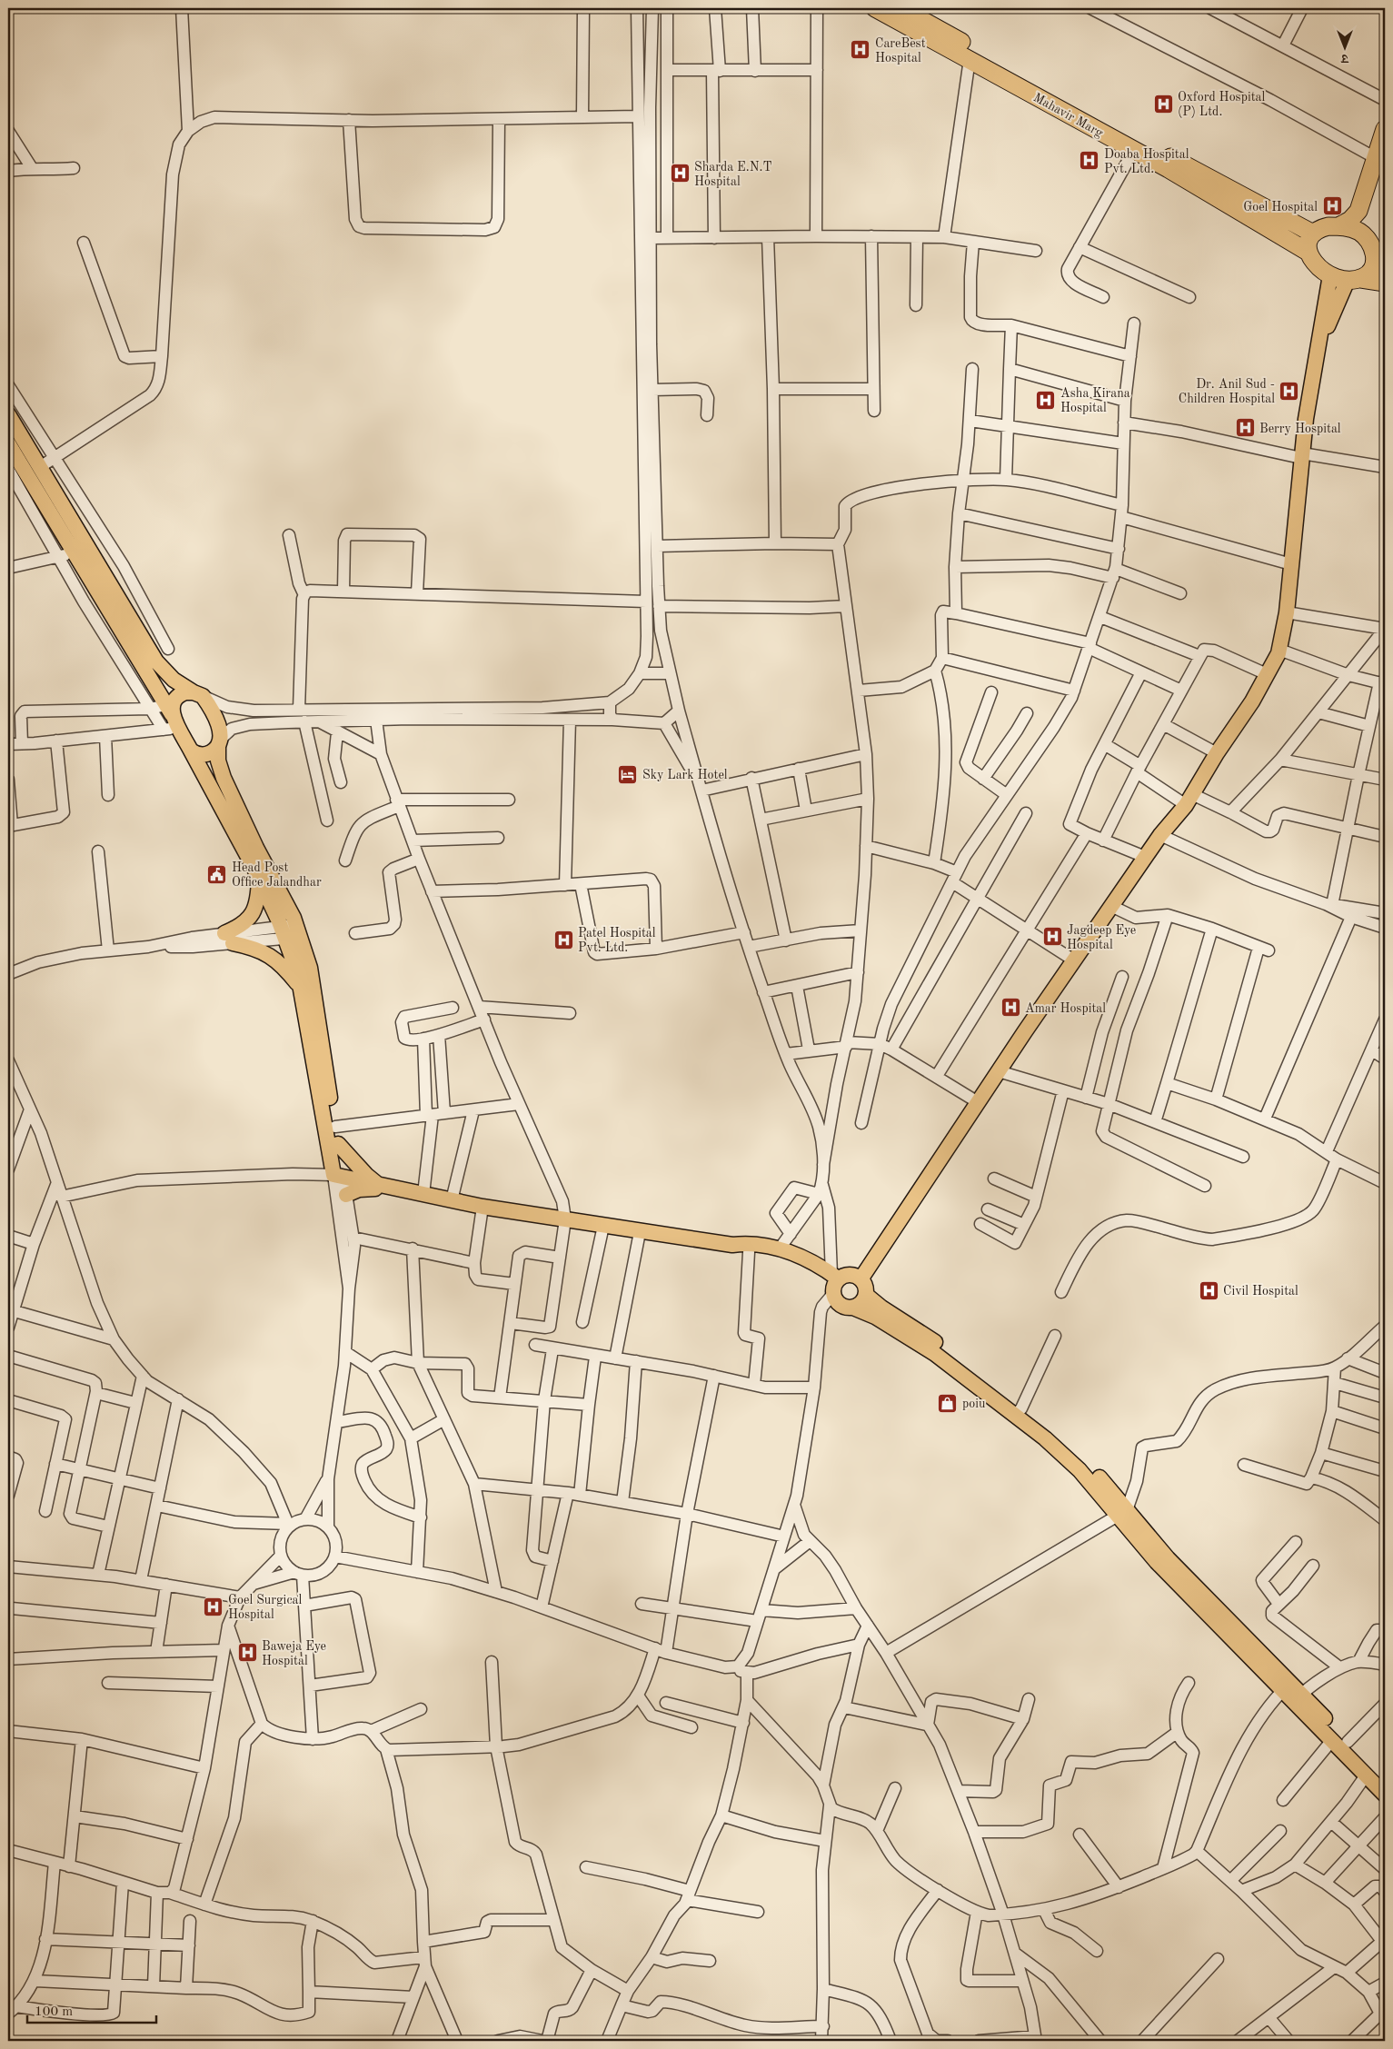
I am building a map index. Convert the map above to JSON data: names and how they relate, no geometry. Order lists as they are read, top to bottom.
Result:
{
  "streets": {
    "highway": ["Mahavir Marg"]
  },
  "places": {
    "hospital": [
      "CareBest Hospital",
      "Oxford Hospital (P) Ltd.",
      "Doaba Hospital Pvt. Ltd.",
      "Sharda E.N.T Hospital",
      "Goel Hospital",
      "Dr. Anil Sud - Children Hospital",
      "Asha Kirana Hospital",
      "Berry Hospital",
      "Jagdeep Eye Hospital",
      "Patel Hospital Pvt. Ltd.",
      "Amar Hospital",
      "Civil Hospital",
      "Goel Surgical Hospital",
      "Baweja Eye Hospital"
    ],
    "hotel": ["Sky Lark Hotel"],
    "public building": ["Head Post Office Jalandhar"],
    "shop": ["poiu"]
  },
  "scale_bar": "100 m",
  "north": "bottom"
}
